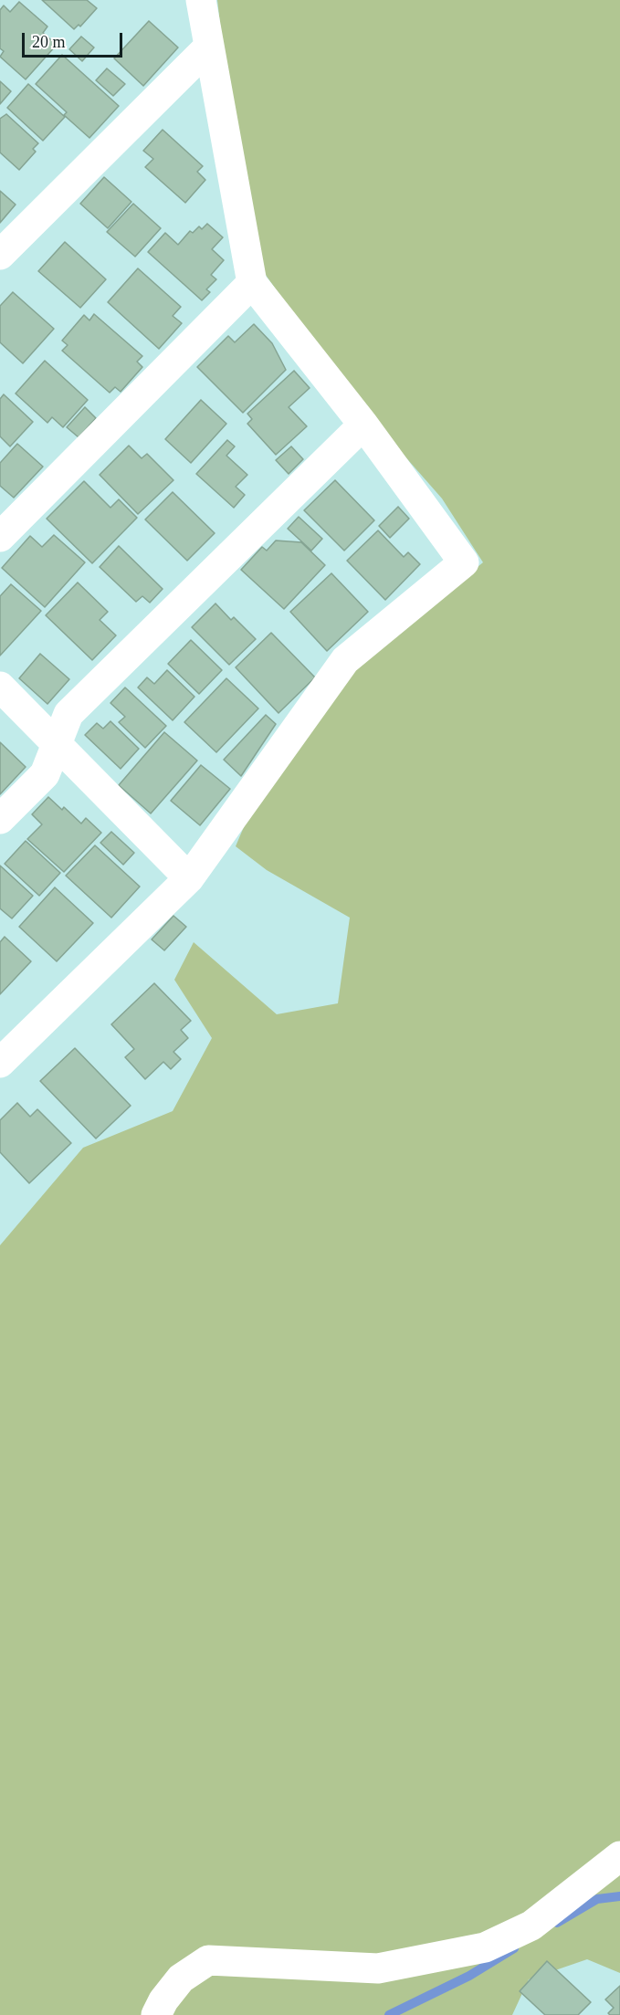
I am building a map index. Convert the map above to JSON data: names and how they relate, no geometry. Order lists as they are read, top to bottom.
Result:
{
  "scale_bar": "20 m"
}
